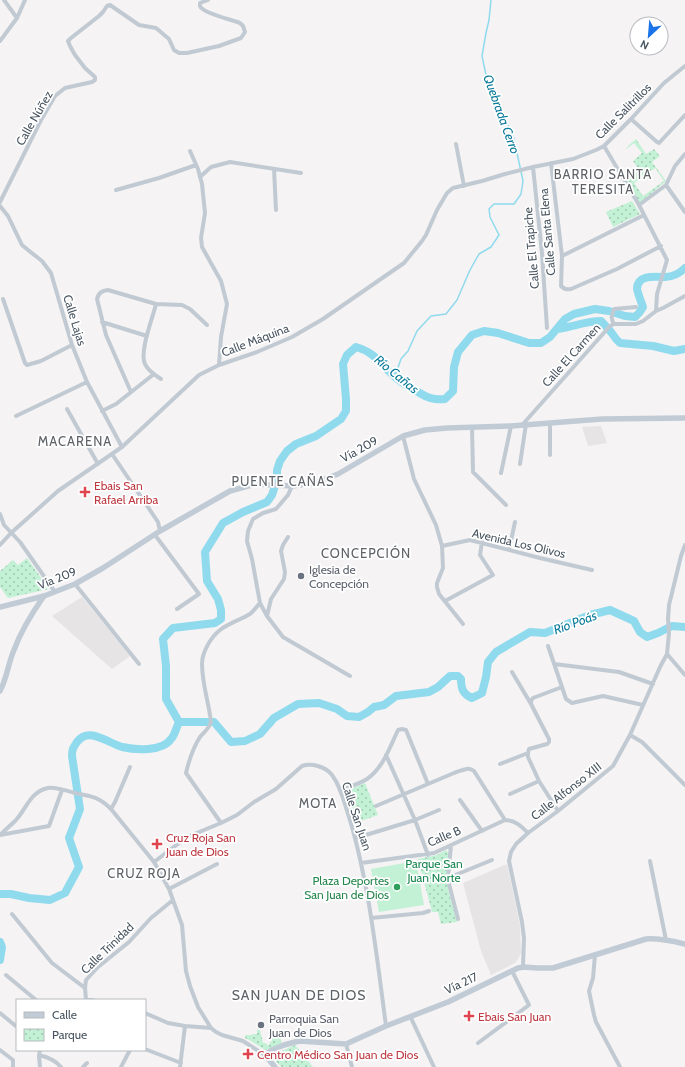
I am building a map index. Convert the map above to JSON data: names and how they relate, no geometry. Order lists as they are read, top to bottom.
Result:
{
  "streets": {
    "main road": ["Vía 209", "Vía 217"],
    "street": [
      "Calle Salitrillos",
      "Calle Núñez",
      "Calle Santa Elena",
      "Calle El Trapiche",
      "Calle Lajas",
      "Calle Máquina",
      "Calle El Carmen",
      "Avenida Los Olivos",
      "Calle Alfonso XIII",
      "Calle San Juan",
      "Calle B",
      "Calle Trinidad"
    ]
  },
  "crossings": [
    ["Calle Salitrillos", "Calle Santa Elena"],
    ["Calle Salitrillos", "Calle El Trapiche"],
    ["Calle Salitrillos", "Calle Máquina"],
    ["Calle Lajas", "Calle Máquina"],
    ["Calle El Carmen", "Vía 209"],
    ["Calle Alfonso XIII", "Vía 217"],
    ["Calle San Juan", "Calle B"],
    ["Calle San Juan", "Vía 217"]
  ],
  "districts": [
    "BARRIO SANTA TERESITA",
    "MACARENA",
    "PUENTE CAÑAS",
    "CONCEPCIÓN",
    "MOTA",
    "CRUZ ROJA",
    "SAN JUAN DE DIOS"
  ],
  "water": ["Quebrada Cerro", "Río Cañas", "Río Poás"],
  "parks": ["Parque San Juan Norte"],
  "places": {
    "health": [
      "Ebais San Rafael Arriba",
      "Cruz Roja San Juan de Dios",
      "Ebais San Juan",
      "Centro Médico San Juan de Dios"
    ],
    "other": ["Iglesia de Concepción", "Plaza Deportes San Juan de Dios", "Parroquia San Juan de Dios"]
  },
  "legend": ["Calle", "Parque"],
  "north": "bottom left"
}
